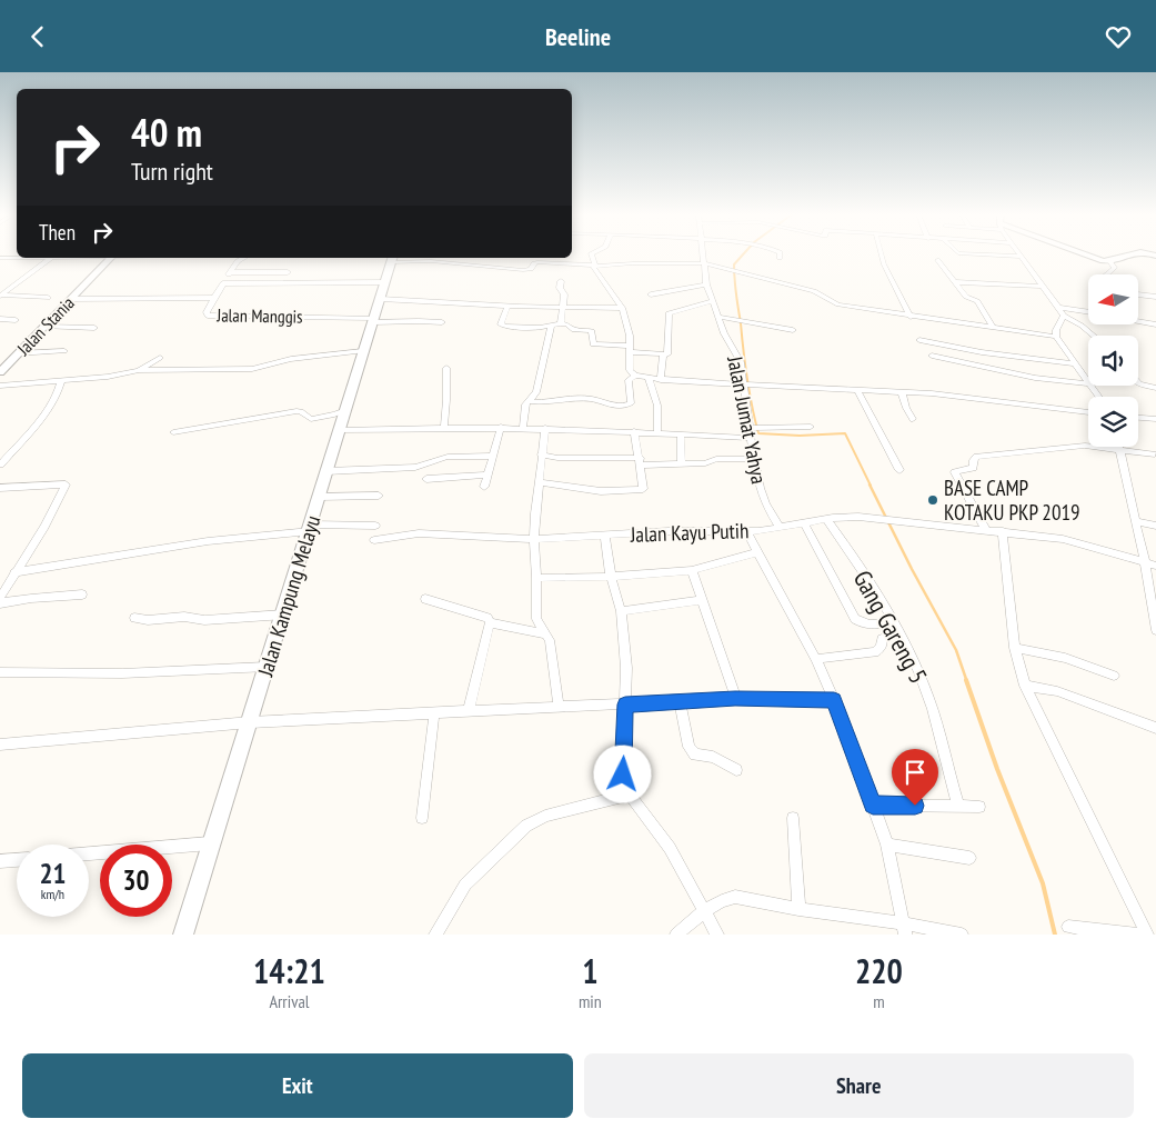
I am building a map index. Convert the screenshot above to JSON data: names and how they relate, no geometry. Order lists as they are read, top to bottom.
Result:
{
  "streets": {
    "main road": ["Jalan Kampung Melayu"],
    "street": [
      "Jalan Manggis",
      "Jalan Stania",
      "Jalan Jumat Yahya",
      "Jalan Kayu Putih",
      "Gang Gareng 5"
    ]
  },
  "crossings": [
    ["Jalan Manggis", "Jalan Stania"],
    ["Jalan Manggis", "Jalan Kampung Melayu"],
    ["Jalan Jumat Yahya", "Jalan Kayu Putih"],
    ["Jalan Kayu Putih", "Gang Gareng 5"]
  ],
  "places": ["BASE CAMP KOTAKU PKP 2019"],
  "north": "left",
  "page": {
    "header": "Beeline",
    "turn": ["40 m", "Turn right"],
    "then": "Then",
    "speed": "21 km/h",
    "limit": "30",
    "eta": [
      "14:21",
      "Arrival",
      "1",
      "min",
      "220",
      "m"
    ],
    "buttons": ["Exit", "Share"]
  }
}
